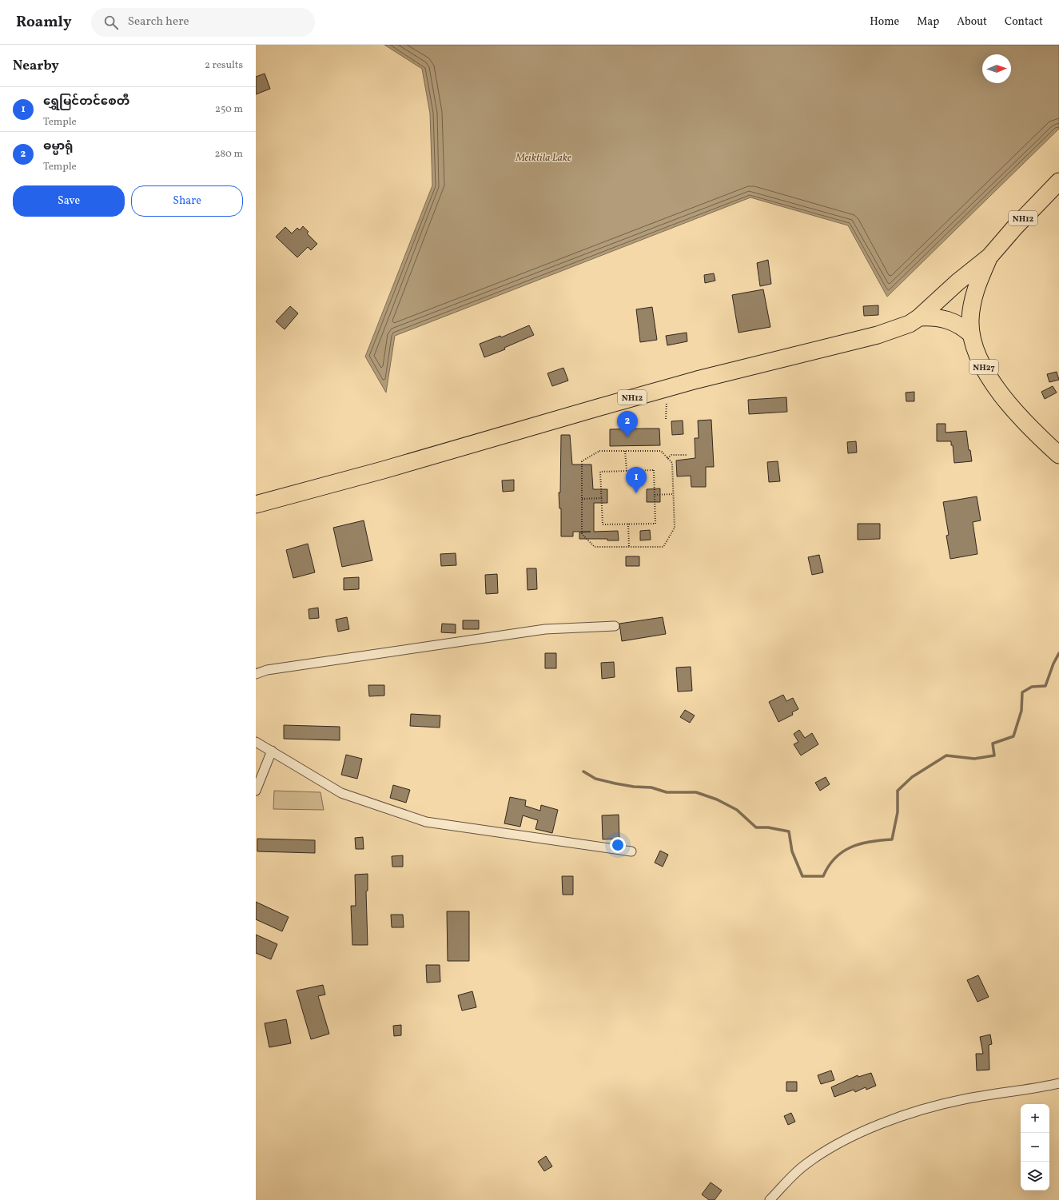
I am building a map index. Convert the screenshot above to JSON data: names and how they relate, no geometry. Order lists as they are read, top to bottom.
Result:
{
  "streets": {
    "highway": ["NH12", "NH27"]
  },
  "crossings": [
    ["NH12", "NH27"]
  ],
  "water": ["Meiktila Lake"],
  "north": "right",
  "page": {
    "header": "Roamly",
    "search": "Search here",
    "nav": [
      "Home",
      "Map",
      "About",
      "Contact"
    ],
    "heading": ["Nearby", "2 results"],
    "list": [
      {
        "mark": "1",
        "name": "ရွှေမြင်တင်စေတီ",
        "note": "Temple",
        "value": "250 m"
      },
      {
        "mark": "2",
        "name": "ဓမ္မာရုံ",
        "note": "Temple",
        "value": "280 m"
      }
    ],
    "buttons": ["Save", "Share"],
    "pins": ["2", "1"],
    "map_buttons": ["+", "−"]
  }
}
